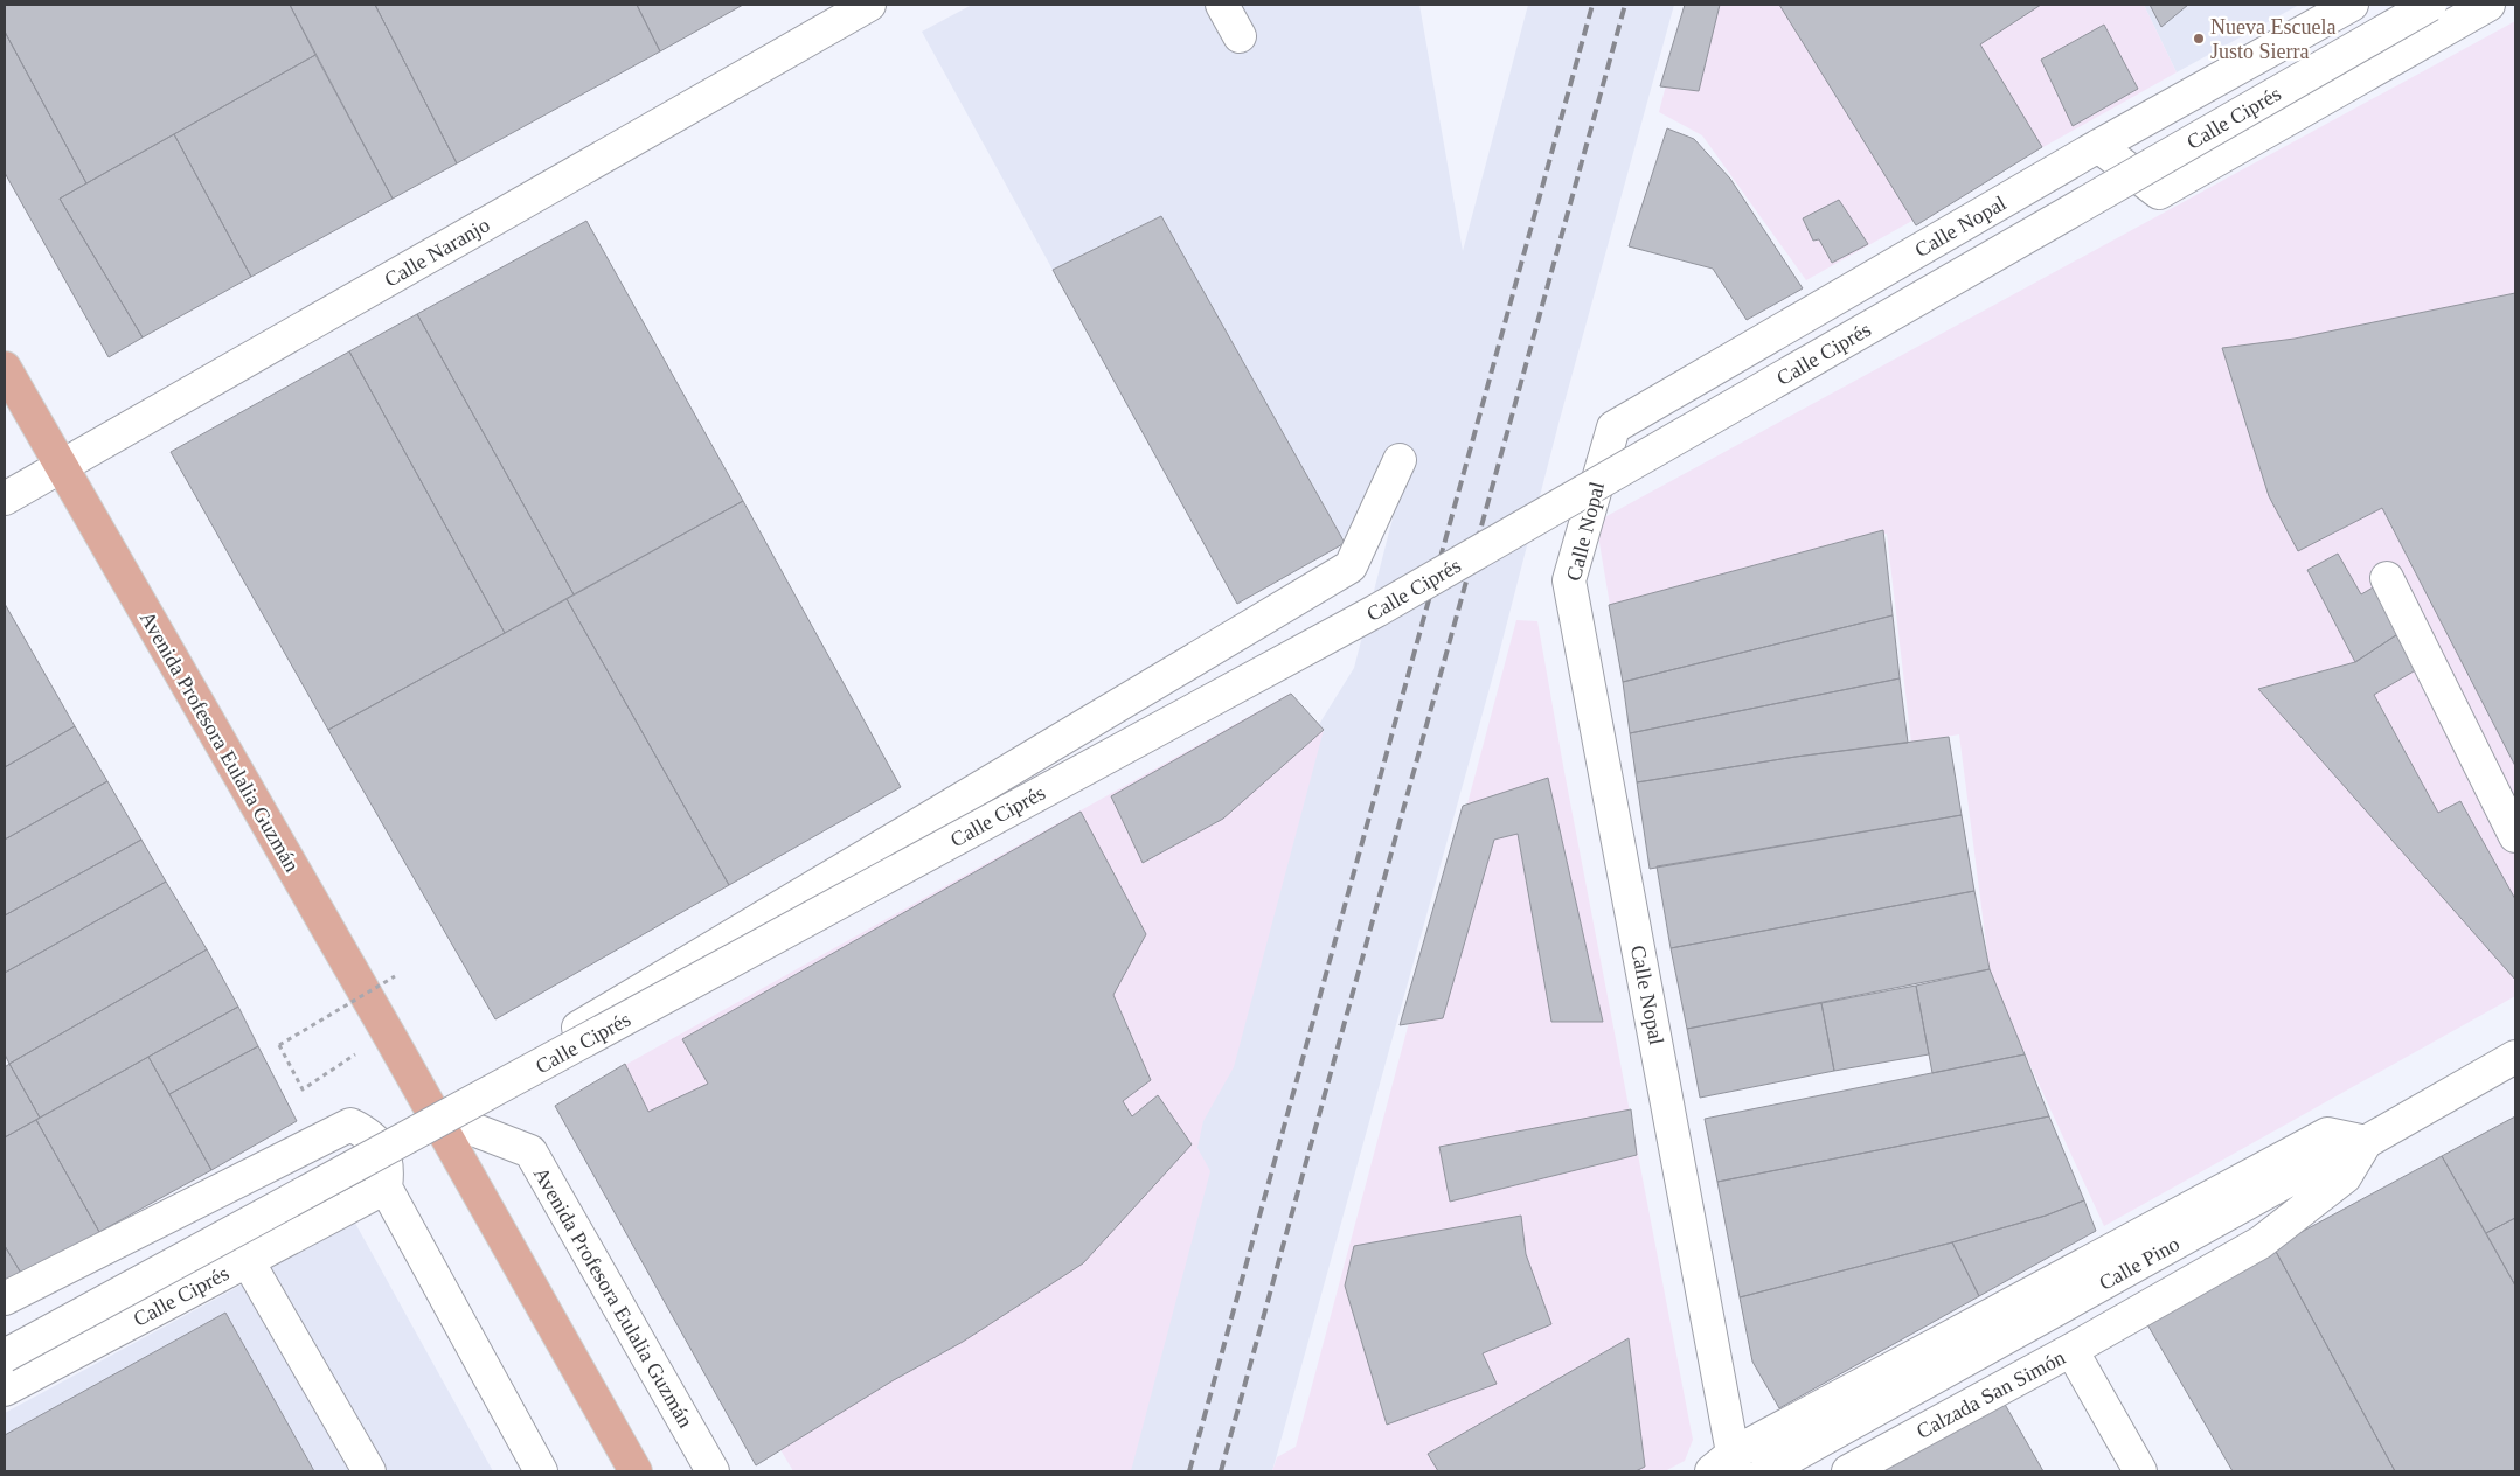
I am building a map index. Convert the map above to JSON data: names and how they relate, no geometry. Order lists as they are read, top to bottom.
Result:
{
  "streets": {
    "main road": ["Avenida Profesora Eulalia Guzmán"],
    "street": [
      "Calle Ciprés",
      "Calle Nopal",
      "Calle Naranjo",
      "Calle Pino",
      "Calzada San Simón"
    ]
  },
  "crossings": [
    ["Calle Naranjo", "Avenida Profesora Eulalia Guzmán"]
  ],
  "places": ["Nueva Escuela Justo Sierra"]
}
